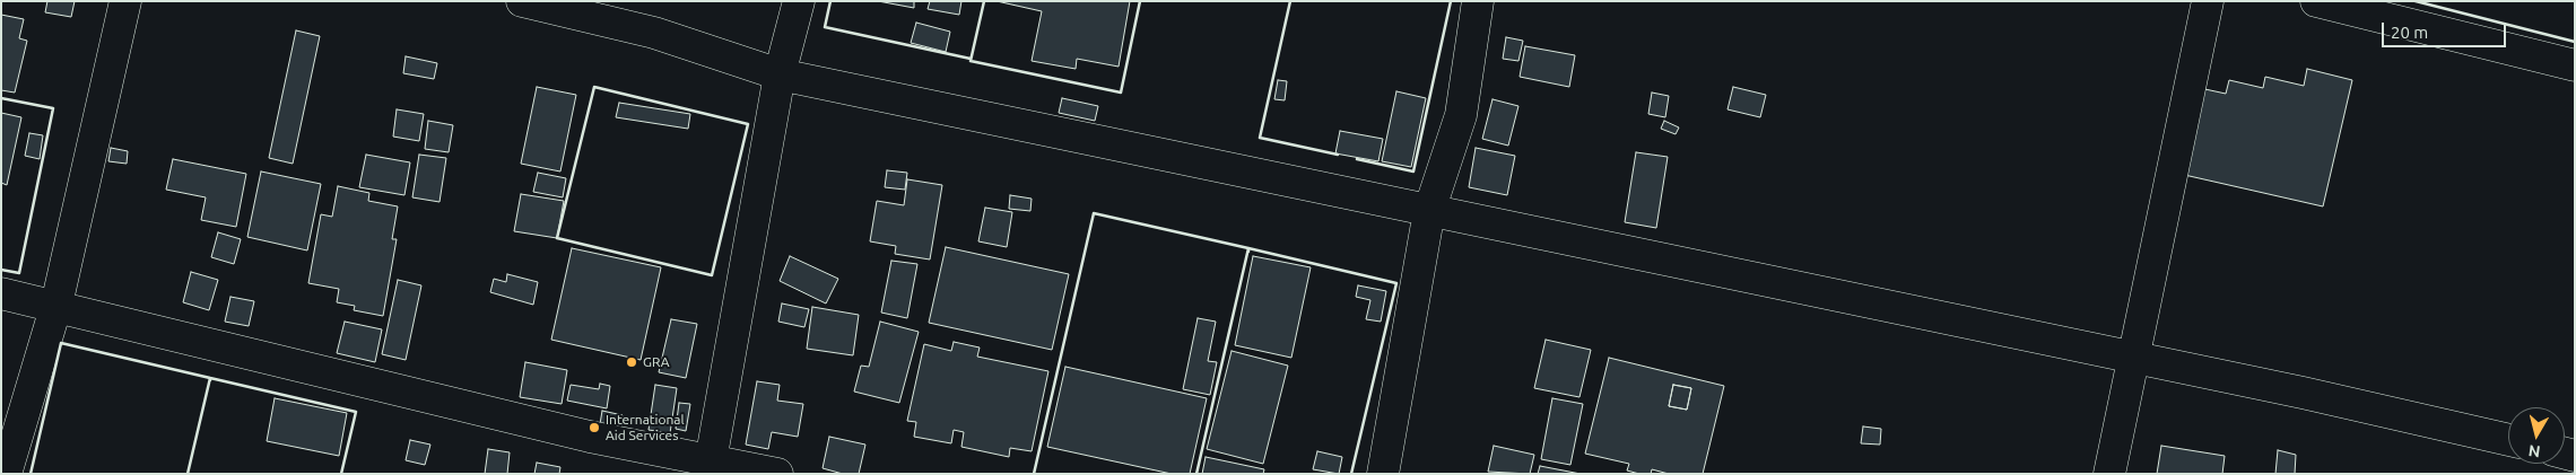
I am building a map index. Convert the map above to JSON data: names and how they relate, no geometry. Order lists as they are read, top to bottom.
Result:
{
  "places": ["GRA", "International Aid Services"],
  "scale_bar": "20 m",
  "north": "bottom"
}
